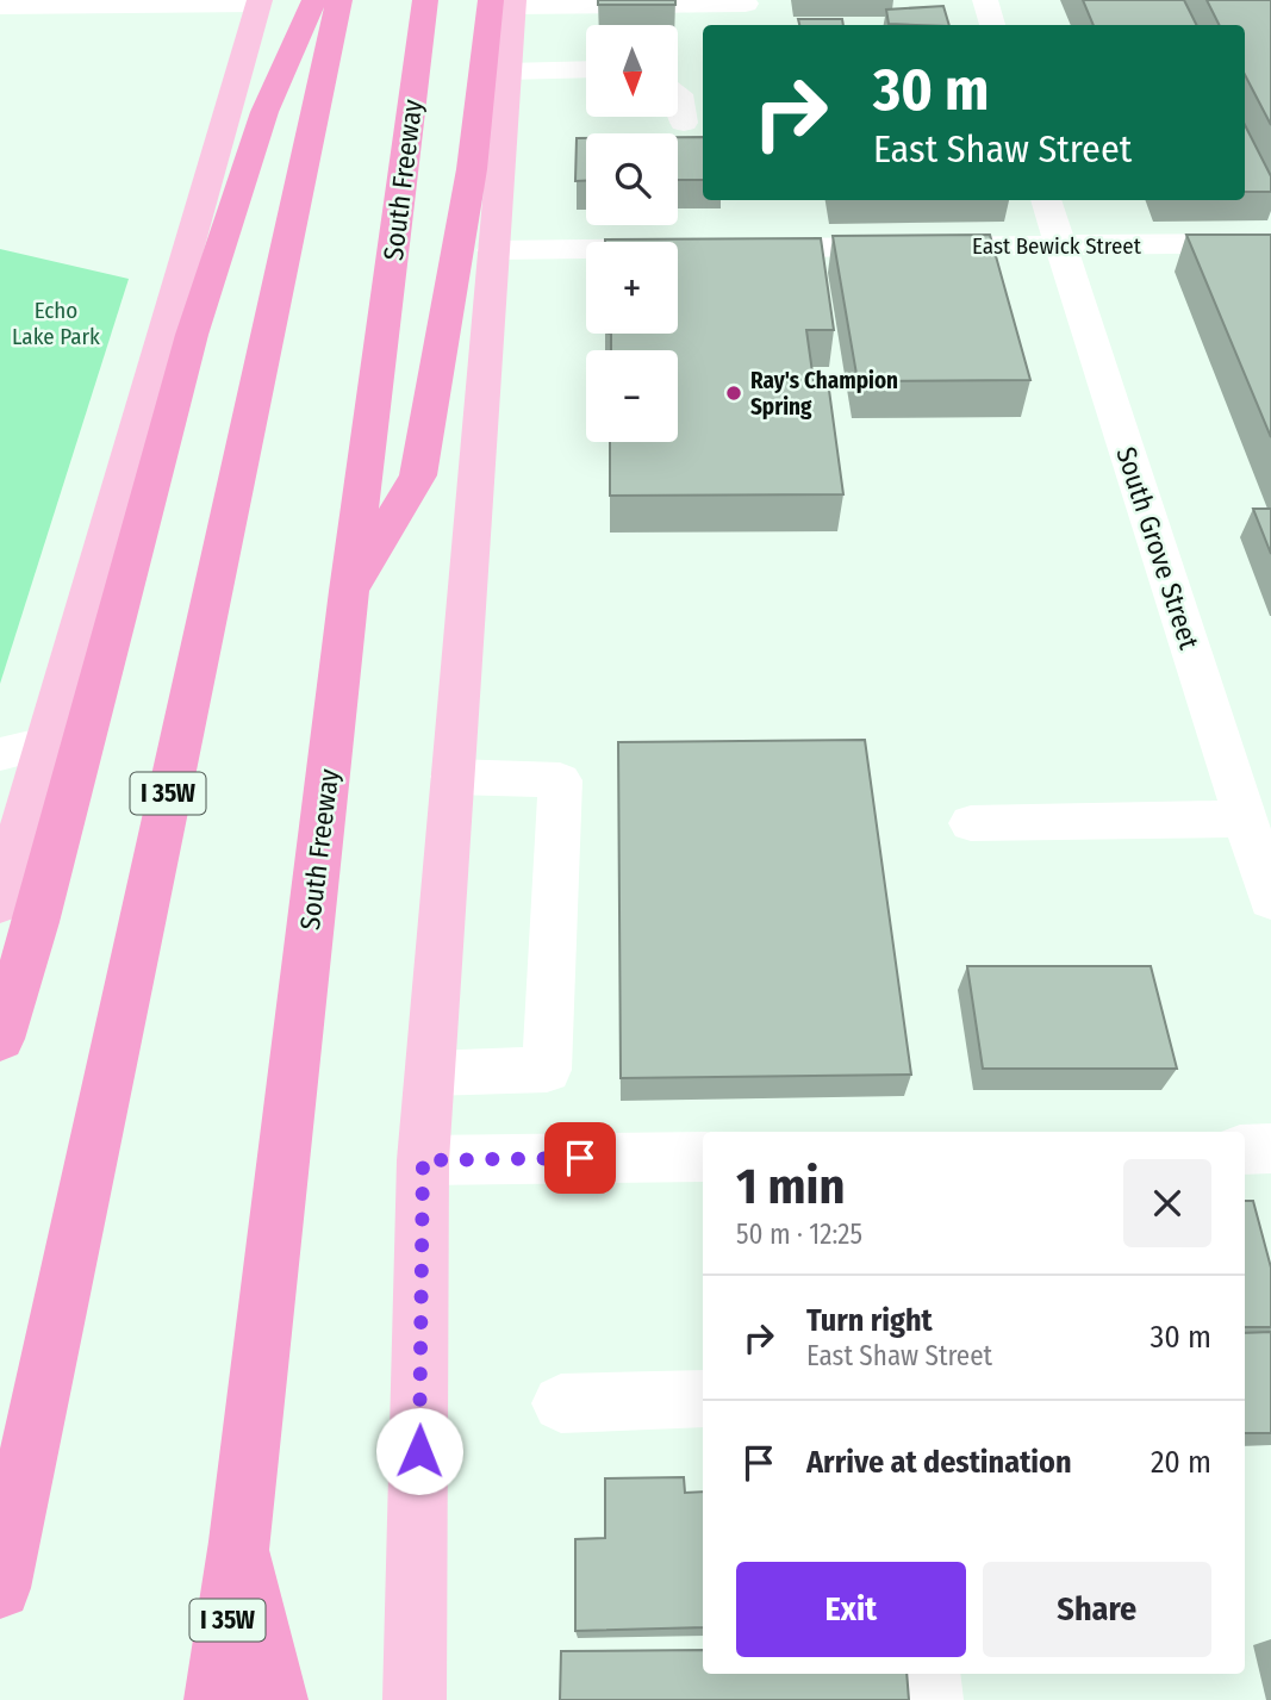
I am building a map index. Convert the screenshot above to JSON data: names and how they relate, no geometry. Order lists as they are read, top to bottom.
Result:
{
  "streets": {
    "highway": ["South Freeway", "I 35W"],
    "street": ["East Bewick Street", "South Grove Street"]
  },
  "crossings": [
    ["East Bewick Street", "South Grove Street"]
  ],
  "parks": ["Echo Lake Park"],
  "places": ["Ray's Champion Spring"],
  "north": "bottom",
  "page": {
    "map_buttons": ["+", "−"],
    "turn": ["30 m", "East Shaw Street"],
    "heading": ["1 min", "50 m · 12:25"],
    "list": [
      {
        "name": "Turn right",
        "note": "East Shaw Street",
        "value": "30 m"
      },
      {
        "name": "Arrive at destination",
        "value": "20 m"
      }
    ],
    "buttons": ["Exit", "Share"]
  }
}
